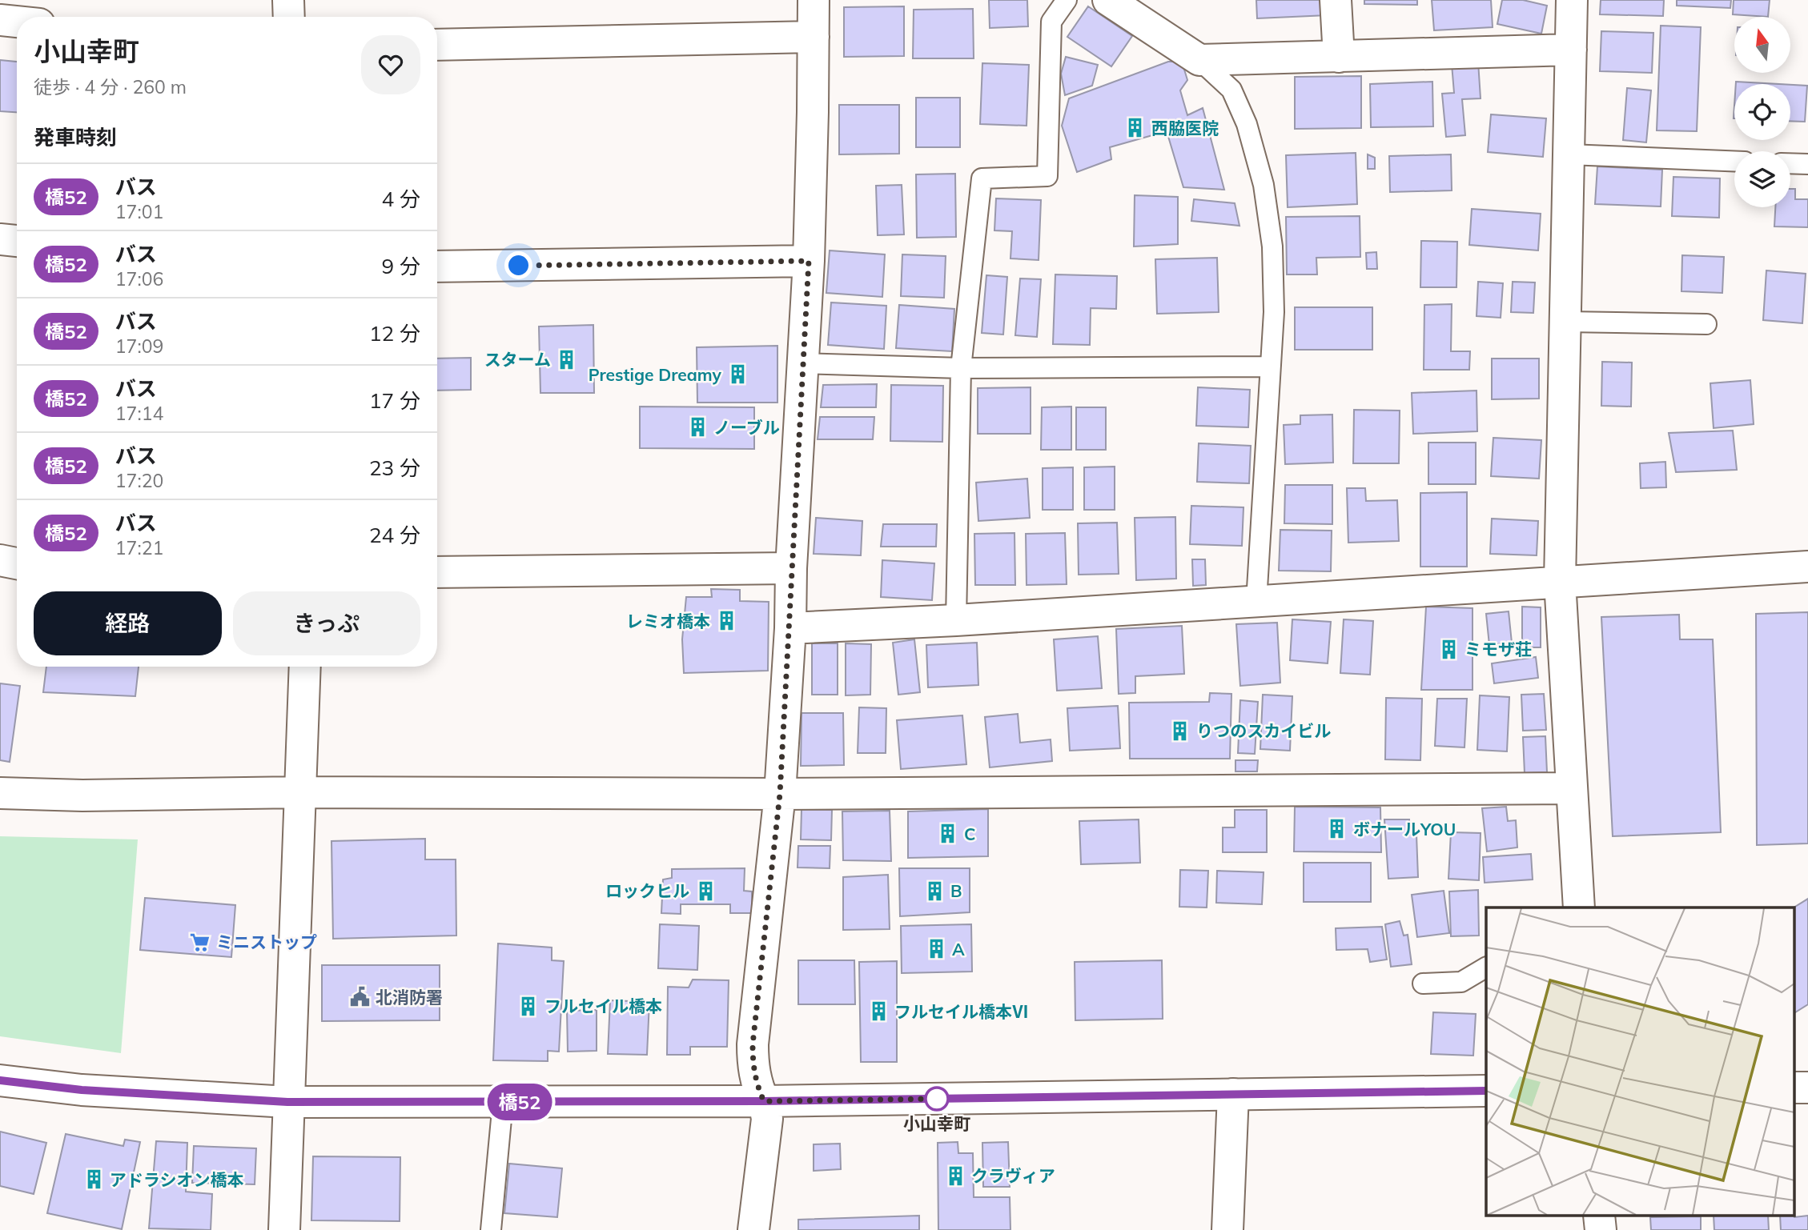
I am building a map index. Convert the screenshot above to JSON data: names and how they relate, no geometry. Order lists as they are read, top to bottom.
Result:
{
  "places": {
    "building": [
      "西脇医院",
      "スターム",
      "Prestige Dreamy",
      "ノーブル",
      "レミオ橋本",
      "ミモザ荘",
      "りつのスカイビル",
      "ボナールYOU",
      "C",
      "ロックヒル",
      "B",
      "A",
      "フルセイル橋本",
      "フルセイル橋本Ⅵ",
      "クラヴィア",
      "アドラシオン橋本"
    ],
    "supermarket": ["ミニストップ"],
    "public building": ["北消防署"],
    "other": ["小山幸町"]
  },
  "lines": ["bus line 橋52"],
  "north": "top",
  "page": {
    "on_map": "橋52",
    "heading": [
      ["小山幸町", "徒歩 · 4 分 · 260 m"],
      "発車時刻"
    ],
    "list": [
      {
        "mark": "橋52",
        "name": "バス",
        "note": "17:01",
        "value": "4 分"
      },
      {
        "mark": "橋52",
        "name": "バス",
        "note": "17:06",
        "value": "9 分"
      },
      {
        "mark": "橋52",
        "name": "バス",
        "note": "17:09",
        "value": "12 分"
      },
      {
        "mark": "橋52",
        "name": "バス",
        "note": "17:14",
        "value": "17 分"
      },
      {
        "mark": "橋52",
        "name": "バス",
        "note": "17:20",
        "value": "23 分"
      },
      {
        "mark": "橋52",
        "name": "バス",
        "note": "17:21",
        "value": "24 分"
      }
    ],
    "buttons": ["経路", "きっぷ"]
  }
}
